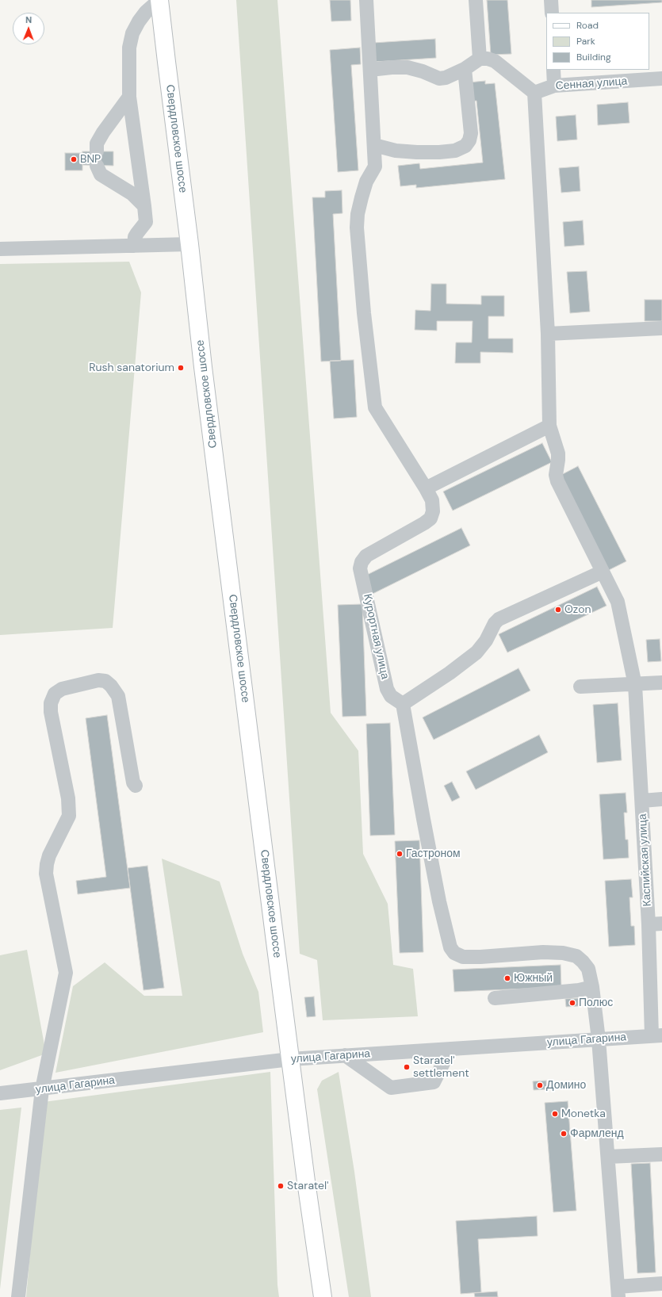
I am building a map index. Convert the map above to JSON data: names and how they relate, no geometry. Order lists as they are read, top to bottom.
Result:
{
  "streets": {
    "main road": ["Свердловское шоссе"],
    "street": [
      "Сенная улица",
      "Курортная улица",
      "Каспийская улица",
      "улица Гагарина"
    ]
  },
  "crossings": [
    ["Сенная улица", "Каспийская улица"],
    ["Свердловское шоссе", "улица Гагарина"],
    ["Каспийская улица", "улица Гагарина"]
  ],
  "places": [
    "BNP",
    "Rush sanatorium",
    "Ozon",
    "Гастроном",
    "Южный",
    "Полюс",
    "Staratel' settlement",
    "Домино",
    "Monetka",
    "Фармленд",
    "Staratel'"
  ],
  "legend": ["Road", "Park", "Building"],
  "north": "top"
}
